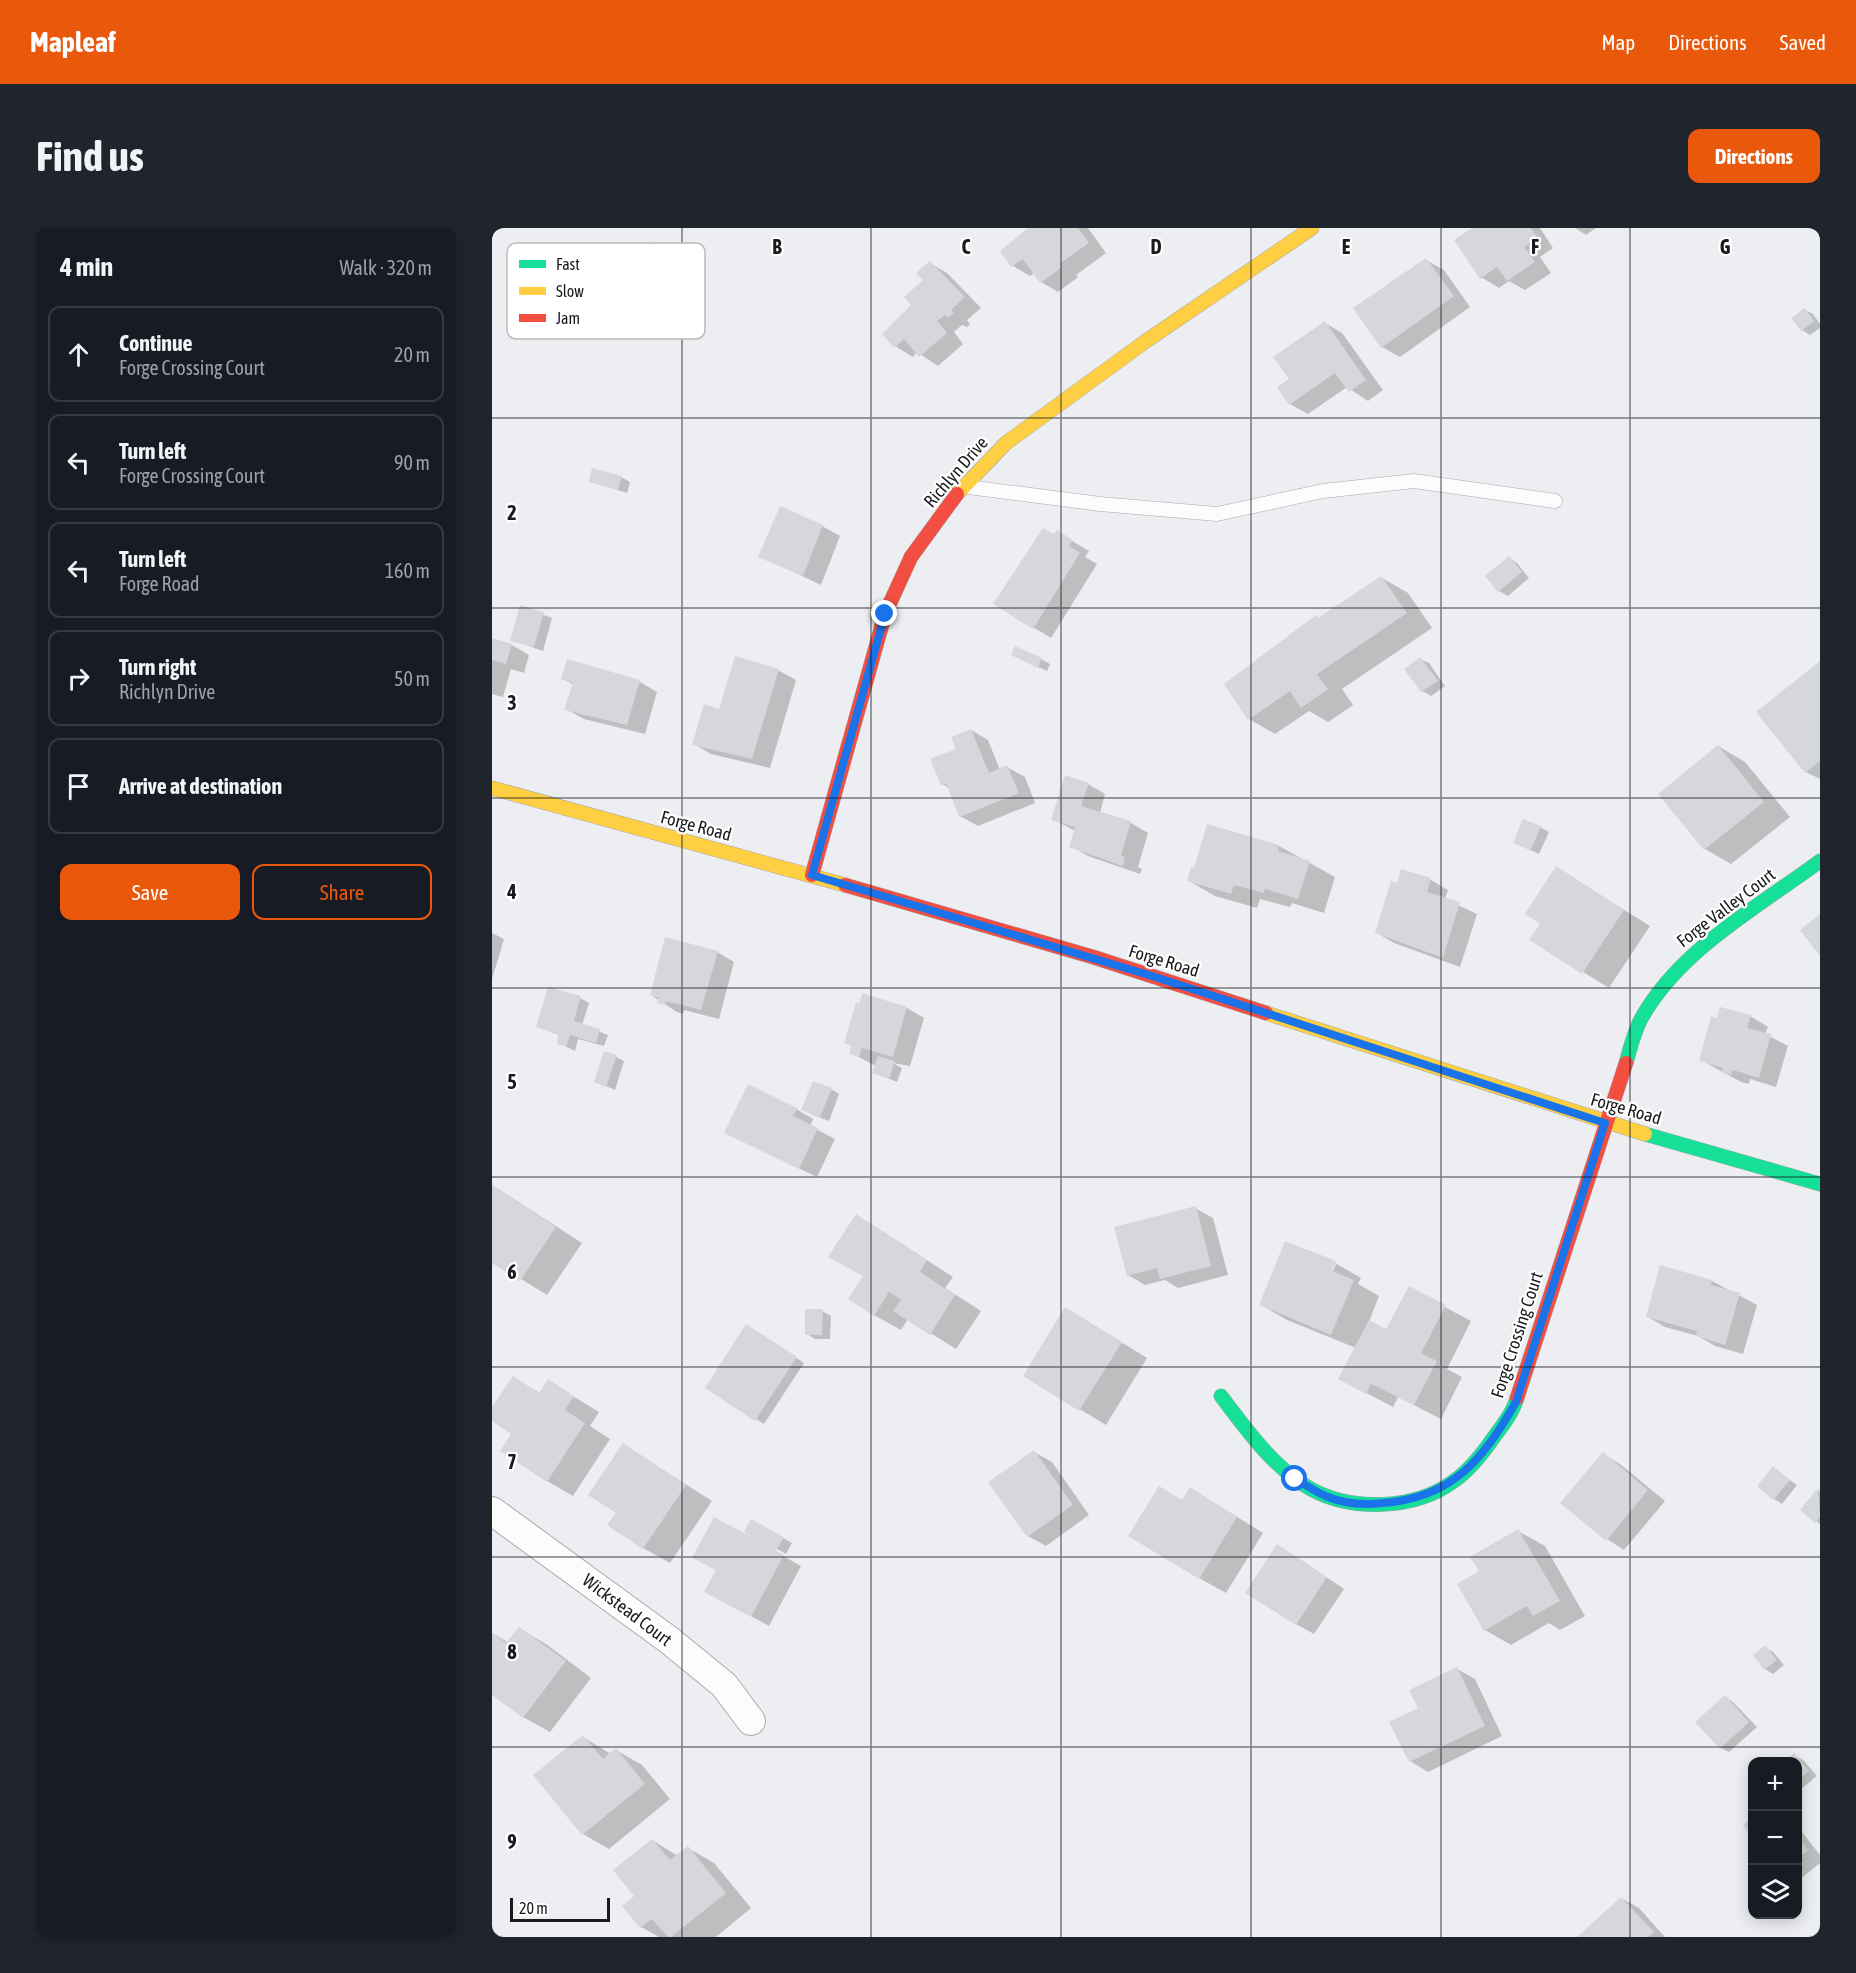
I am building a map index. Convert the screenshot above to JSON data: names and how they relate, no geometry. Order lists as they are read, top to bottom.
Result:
{
  "streets": {
    "street": [
      "Richlyn Drive",
      "Forge Road",
      "Forge Valley Court",
      "Forge Crossing Court",
      "Wickstead Court"
    ]
  },
  "crossings": [
    ["Richlyn Drive", "Forge Road"],
    ["Forge Road", "Forge Valley Court"],
    ["Forge Road", "Forge Crossing Court"],
    ["Forge Valley Court", "Forge Crossing Court"]
  ],
  "legend": ["Fast", "Slow", "Jam"],
  "scale_bar": "20 m",
  "page": {
    "header": "Mapleaf",
    "nav": ["Map", "Directions", "Saved"],
    "buttons": [
      "Directions",
      ["Save", "Share"]
    ],
    "title": "Find us",
    "heading": ["4 min", "Walk · 320 m"],
    "list": [
      ["Continue", "Forge Crossing Court", "20 m"],
      ["Turn left", "Forge Crossing Court", "90 m"],
      ["Turn left", "Forge Road", "160 m"],
      ["Turn right", "Richlyn Drive", "50 m"],
      "Arrive at destination"
    ],
    "map_buttons": ["+", "−"],
    "scale": "20 m"
  },
  "grid": {
    "columns": [
      "B",
      "C",
      "D",
      "E",
      "F",
      "G"
    ],
    "rows": [
      "2",
      "3",
      "4",
      "5",
      "6",
      "7",
      "8",
      "9"
    ]
  }
}
